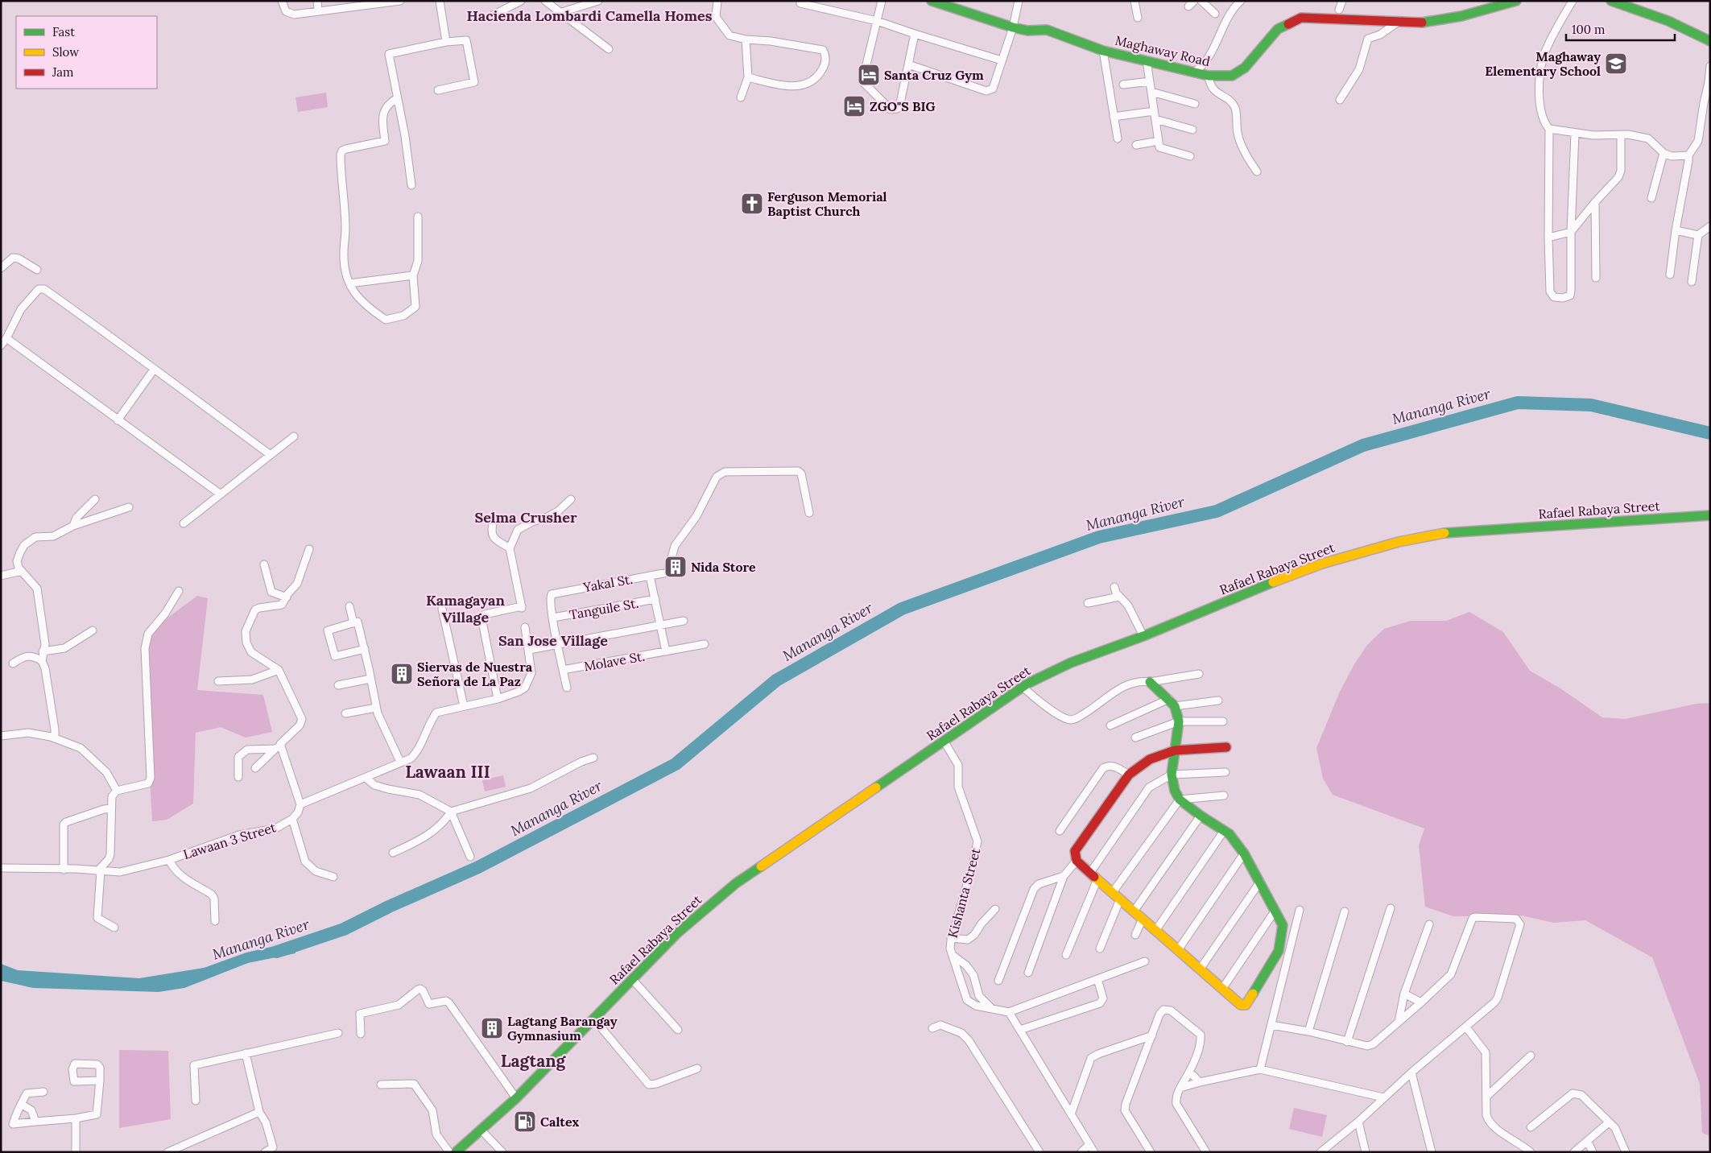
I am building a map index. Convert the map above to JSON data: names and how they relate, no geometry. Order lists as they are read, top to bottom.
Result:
{
  "streets": {
    "street": [
      "Maghaway Road",
      "Rafael Rabaya Street",
      "Yakal St.",
      "Tanguile St.",
      "Molave St.",
      "Lawaan 3 Street",
      "Kishanta Street"
    ]
  },
  "crossings": [
    ["Rafael Rabaya Street", "Kishanta Street"],
    ["Yakal St.", "Tanguile St."]
  ],
  "districts": [
    "Hacienda Lombardi Camella Homes",
    "Selma Crusher",
    "Kamagayan Village",
    "San Jose Village",
    "Lawaan III",
    "Lagtang"
  ],
  "water": ["Mananga River"],
  "places": {
    "school or university": ["Maghaway Elementary School"],
    "hotel": ["Santa Cruz Gym", "ZGO\"S BIG"],
    "church": ["Ferguson Memorial Baptist Church"],
    "building": ["Nida Store", "Siervas de Nuestra Señora de La Paz", "Lagtang Barangay Gymnasium"],
    "fuel station": ["Caltex"]
  },
  "legend": ["Fast", "Slow", "Jam"],
  "scale_bar": "100 m"
}
